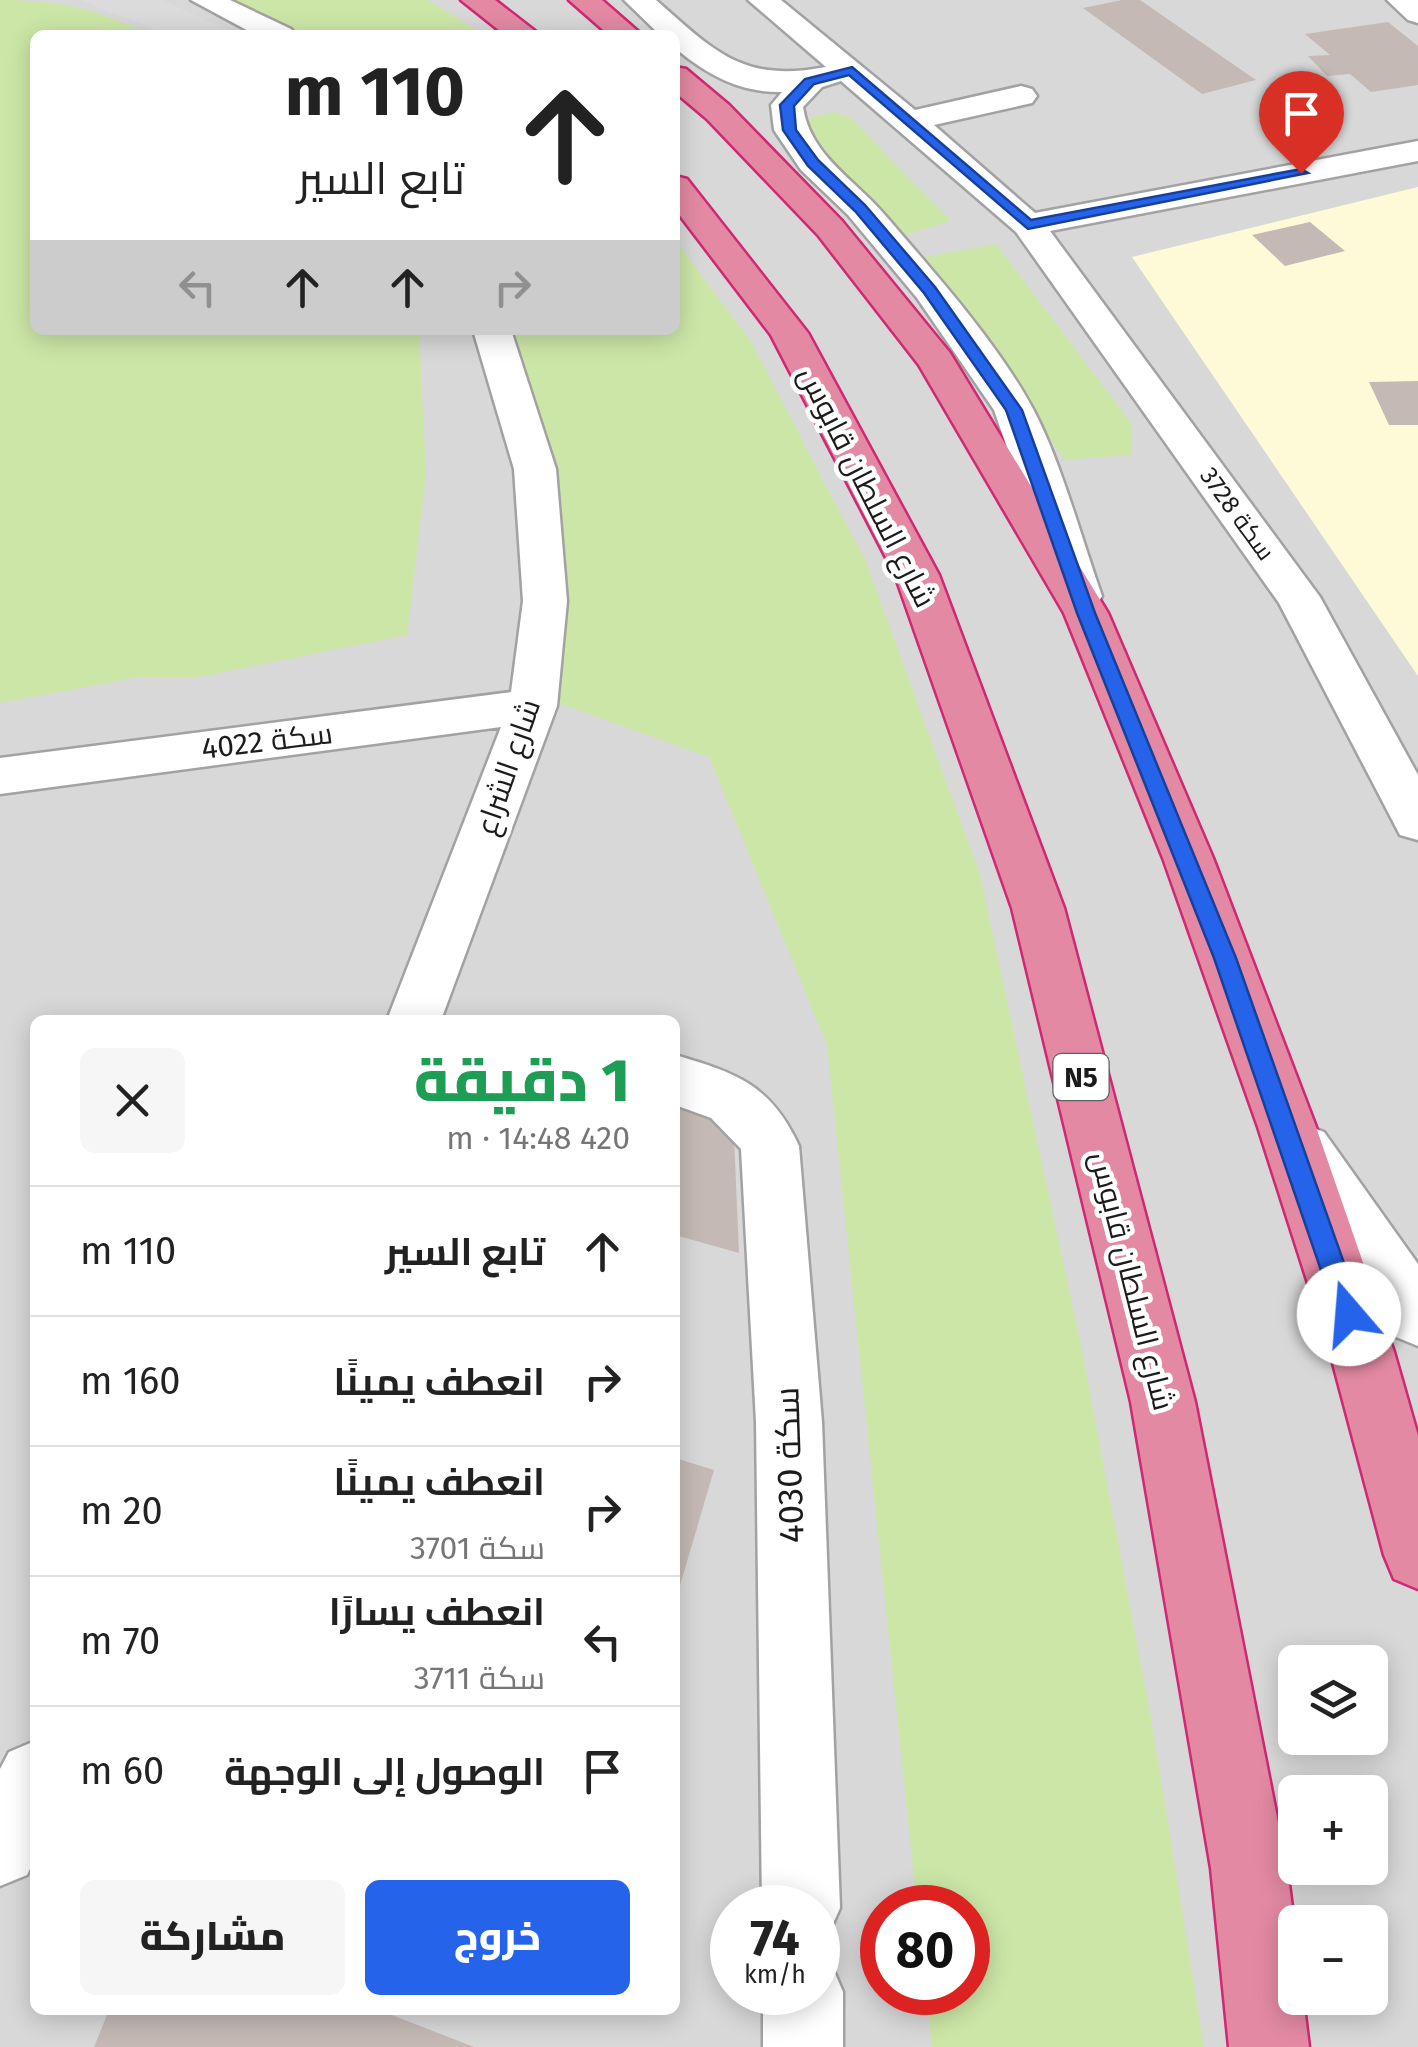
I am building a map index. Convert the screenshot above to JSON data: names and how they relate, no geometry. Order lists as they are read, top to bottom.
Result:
{
  "streets": {
    "highway": ["شارع السلطان قابوس", "N5"],
    "street": [
      "سكة 3728",
      "سكة 4022",
      "شارع الشراع",
      "سكة 4030"
    ]
  },
  "crossings": [
    ["سكة 4022", "شارع الشراع"]
  ],
  "page": {
    "turn": ["110 m", "تابع السير"],
    "heading": ["1 دقيقة", "420 m · 14:48"],
    "list": [
      {
        "name": "تابع السير",
        "value": "110 m"
      },
      {
        "name": "انعطف يمينًا",
        "value": "160 m"
      },
      {
        "name": "انعطف يمينًا",
        "note": "سكة 3701",
        "value": "20 m"
      },
      {
        "name": "انعطف يسارًا",
        "note": "سكة 3711",
        "value": "70 m"
      },
      {
        "name": "الوصول إلى الوجهة",
        "value": "60 m"
      }
    ],
    "map_buttons": ["+", "−"],
    "buttons": ["خروج", "مشاركة"],
    "speed": "74 km/h",
    "limit": "80"
  }
}
